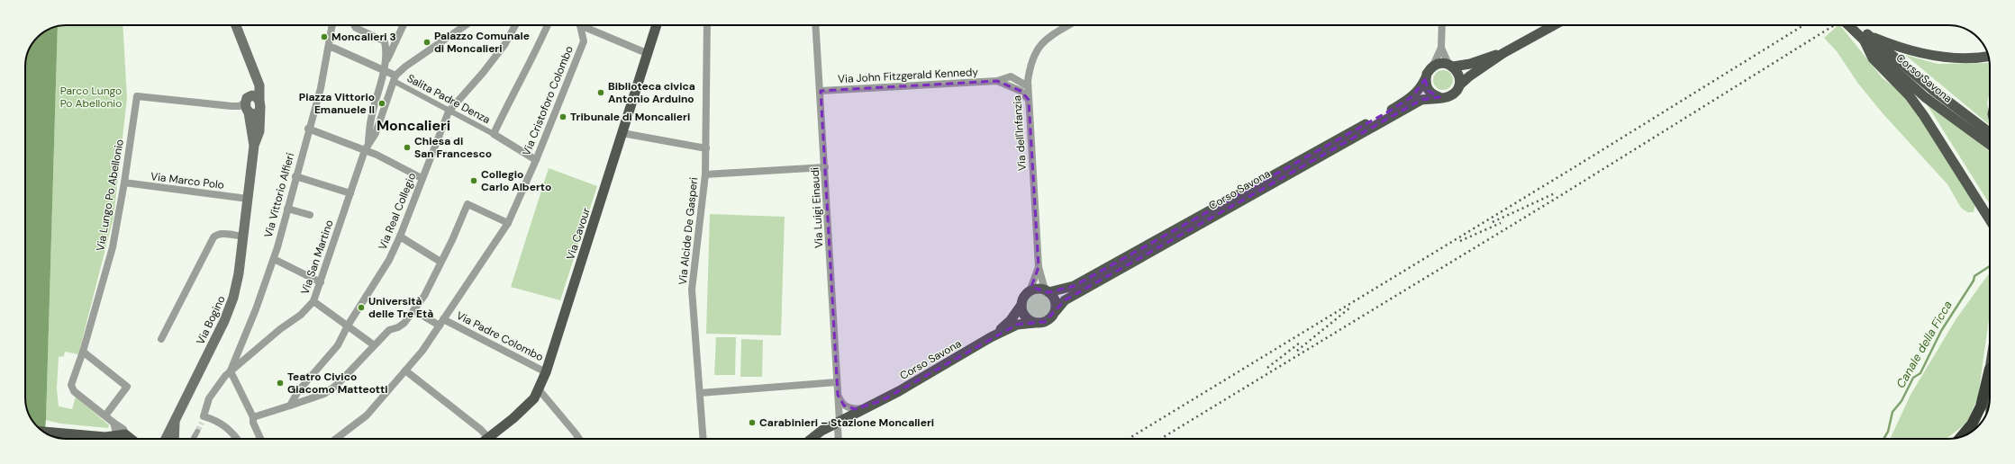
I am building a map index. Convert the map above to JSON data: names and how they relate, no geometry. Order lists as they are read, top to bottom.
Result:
{
  "streets": {
    "main road": ["Corso Savona", "Via Cavour", "Via Bogino"],
    "street": [
      "Via John Fitzgerald Kennedy",
      "Salita Padre Denza",
      "Via Cristoforo Colombo",
      "Via dell'Infanzia",
      "Via Marco Polo",
      "Via Lungo Po Abellonio",
      "Via Vittorio Alfieri",
      "Via Luigi Einaudi",
      "Via Real Collegio",
      "Via Alcide De Gasperi",
      "Via San Martino",
      "Via Padre Colombo"
    ]
  },
  "crossings": [
    ["Via John Fitzgerald Kennedy", "Via dell'Infanzia"],
    ["Via John Fitzgerald Kennedy", "Via Luigi Einaudi"],
    ["Corso Savona", "Via dell'Infanzia"],
    ["Corso Savona", "Via Luigi Einaudi"],
    ["Salita Padre Denza", "Via Real Collegio"],
    ["Via Cristoforo Colombo", "Via Padre Colombo"],
    ["Via Marco Polo", "Via Lungo Po Abellonio"],
    ["Via Marco Polo", "Via Bogino"],
    ["Via Vittorio Alfieri", "Via San Martino"],
    ["Via Cavour", "Via Padre Colombo"]
  ],
  "districts": ["Moncalieri"],
  "water": ["Canale della Ficca"],
  "parks": ["Parco Lungo Po Abellonio"],
  "places": [
    "Moncalieri 3",
    "Palazzo Comunale di Moncalieri",
    "Biblioteca civica Antonio Arduino",
    "Piazza Vittorio Emanuele II",
    "Tribunale di Moncalieri",
    "Chiesa di San Francesco",
    "Collegio Carlo Alberto",
    "Università delle Tre Età",
    "Teatro Civico Giacomo Matteotti",
    "Carabinieri – Stazione Moncalieri"
  ]
}
